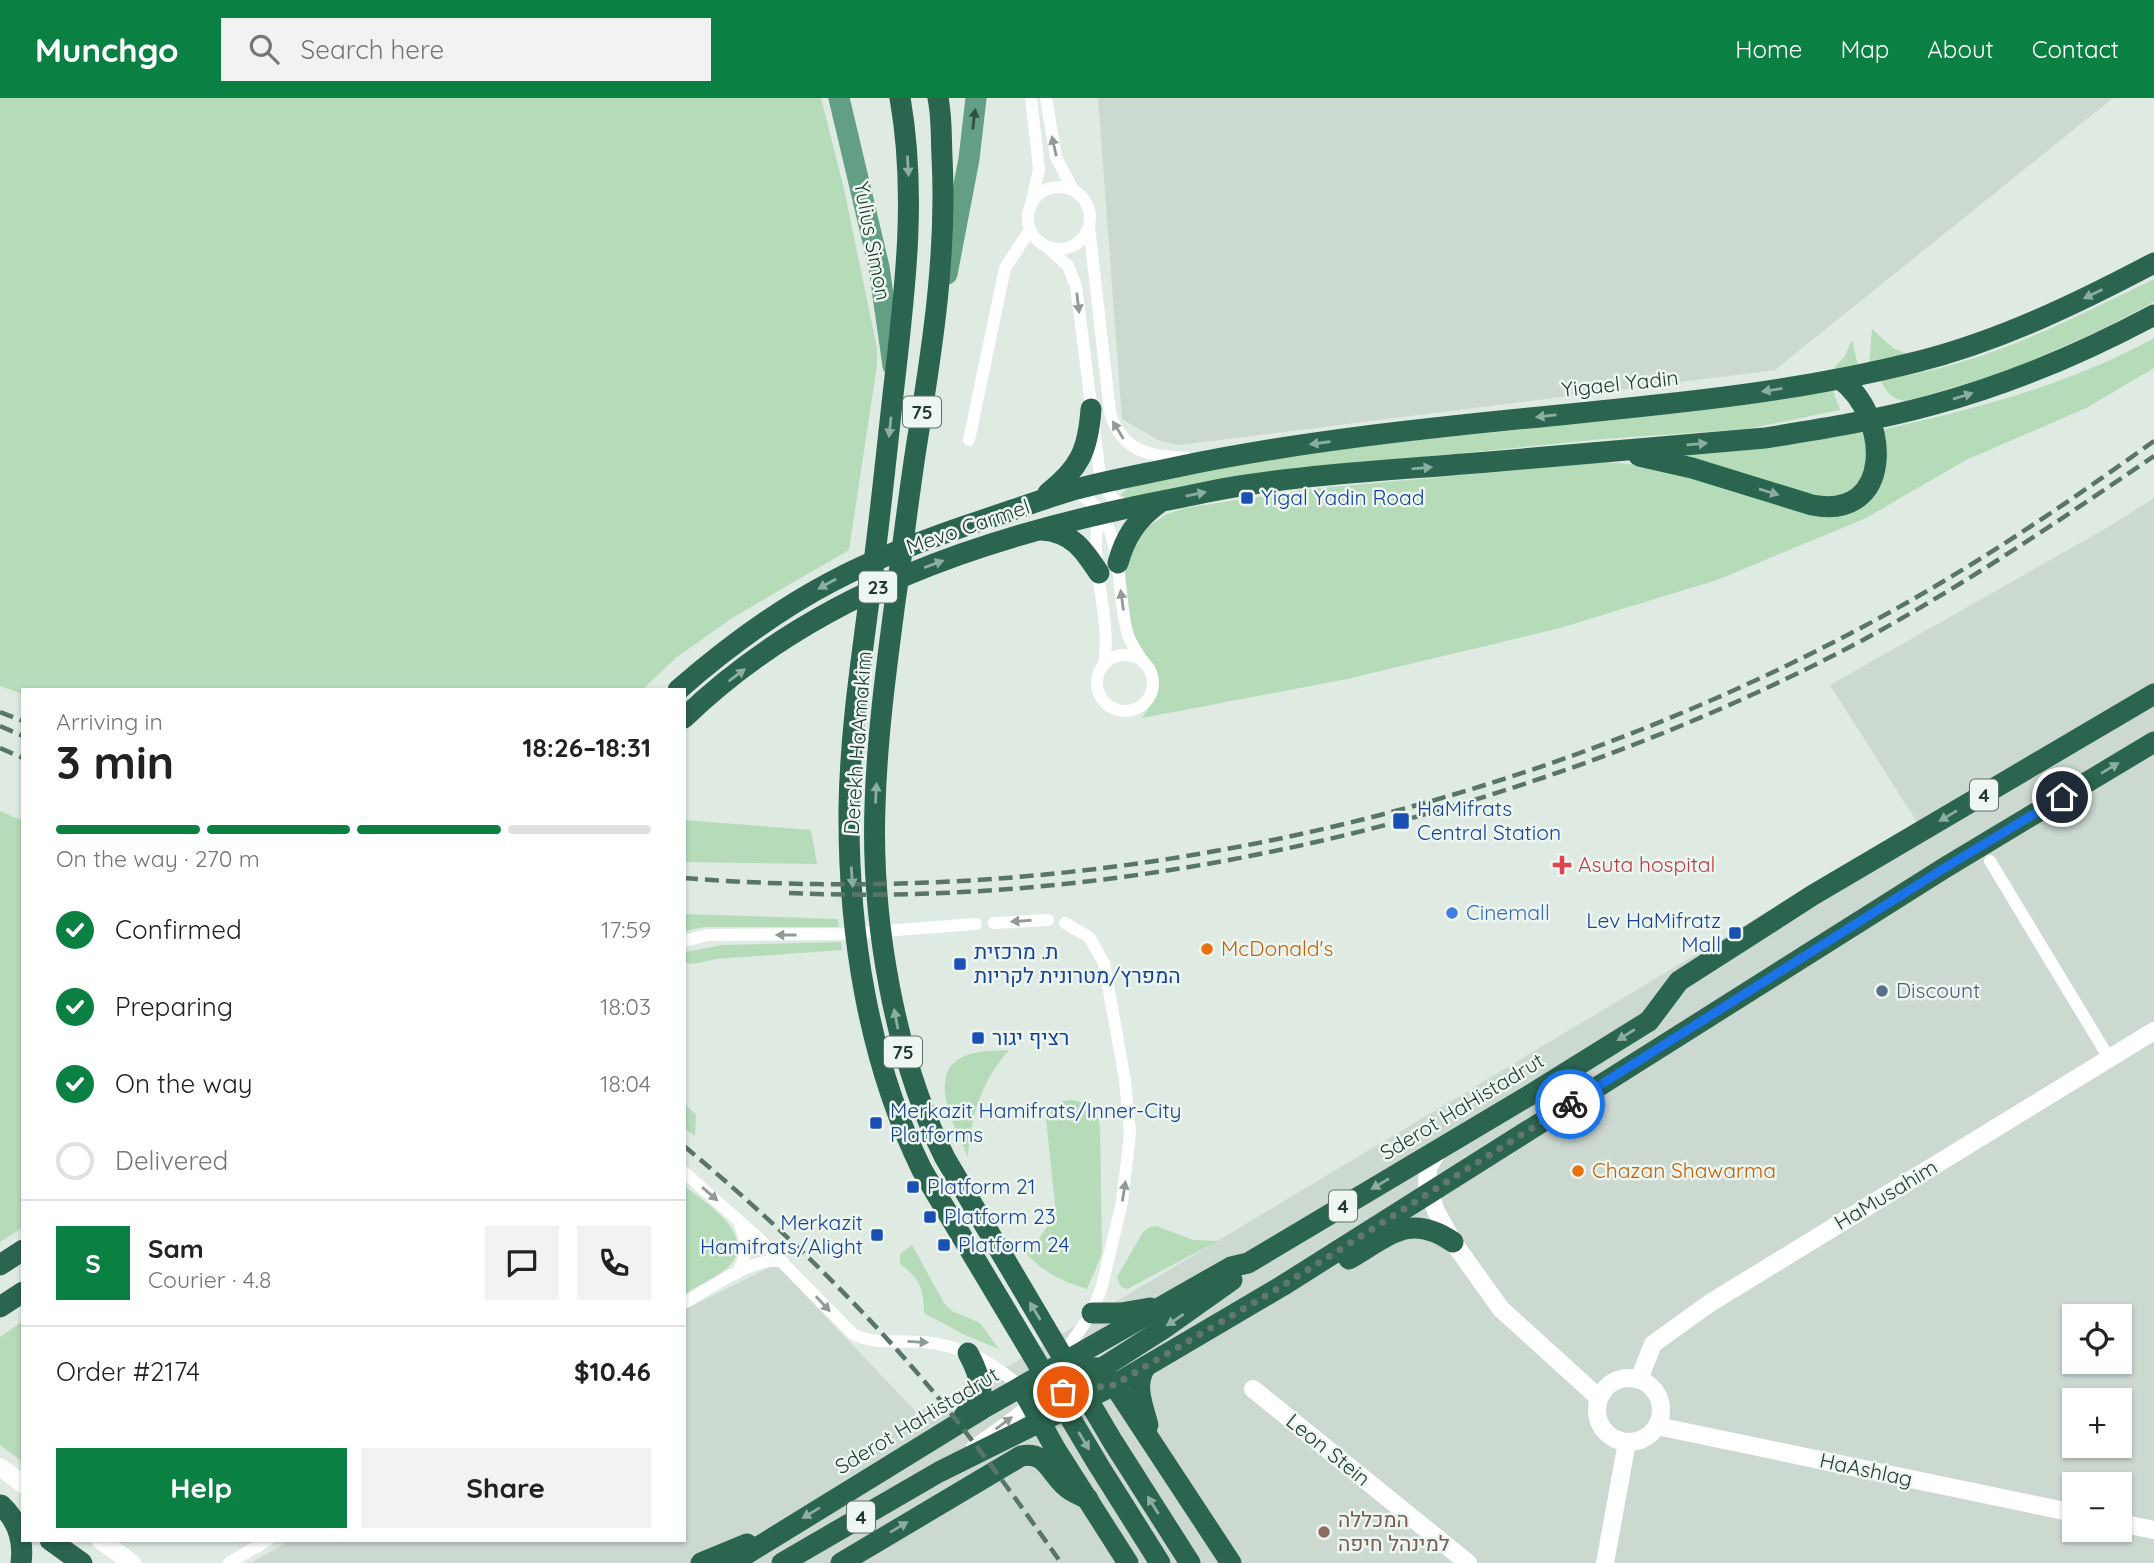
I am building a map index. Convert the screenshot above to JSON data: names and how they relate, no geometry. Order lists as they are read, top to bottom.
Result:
{
  "streets": {
    "highway": [
      "Yigael Yadin",
      "75",
      "Mevo Carmel",
      "23",
      "Derekh HaAmakim",
      "4",
      "Sderot HaHistadrut"
    ],
    "main road": ["Yulius Simon"],
    "street": ["HaMusahim", "Leon Stein", "HaAshlag"]
  },
  "crossings": [
    ["Yulius Simon", "Derekh HaAmakim"],
    ["Yigael Yadin", "Mevo Carmel"],
    ["4", "Sderot HaHistadrut"],
    ["HaMusahim", "HaAshlag"]
  ],
  "places": {
    "transit": [
      "Yigal Yadin Road",
      "HaMifrats Central Station",
      "Lev HaMifratz Mall",
      "ת. מרכזית המפרץ/מטרונית לקריות",
      "רציף יגור",
      "Merkazit Hamifrats/Inner-City Platforms",
      "Platform 21",
      "Platform 23",
      "Merkazit Hamifrats/Alight",
      "Platform 24"
    ],
    "health": ["Asuta hospital"],
    "other": [
      "Cinemall",
      "McDonald's",
      "Discount",
      "Chazan Shawarma",
      "המכללה למינהל חיפה"
    ]
  },
  "page": {
    "header": "Munchgo",
    "search": "Search here",
    "nav": [
      "Home",
      "Map",
      "About",
      "Contact"
    ],
    "heading": ["3 min", "Arriving in", "18:26–18:31"],
    "panel": [
      "Sam",
      "Courier · 4.8",
      "Order #2174",
      "$10.46"
    ],
    "bar": "On the way · 270 m",
    "list": [
      ["Confirmed", "17:59"],
      ["Preparing", "18:03"],
      ["On the way", "18:04"],
      "Delivered"
    ],
    "round": "S",
    "map_buttons": ["+", "−"],
    "buttons": ["Help", "Share"]
  }
}
